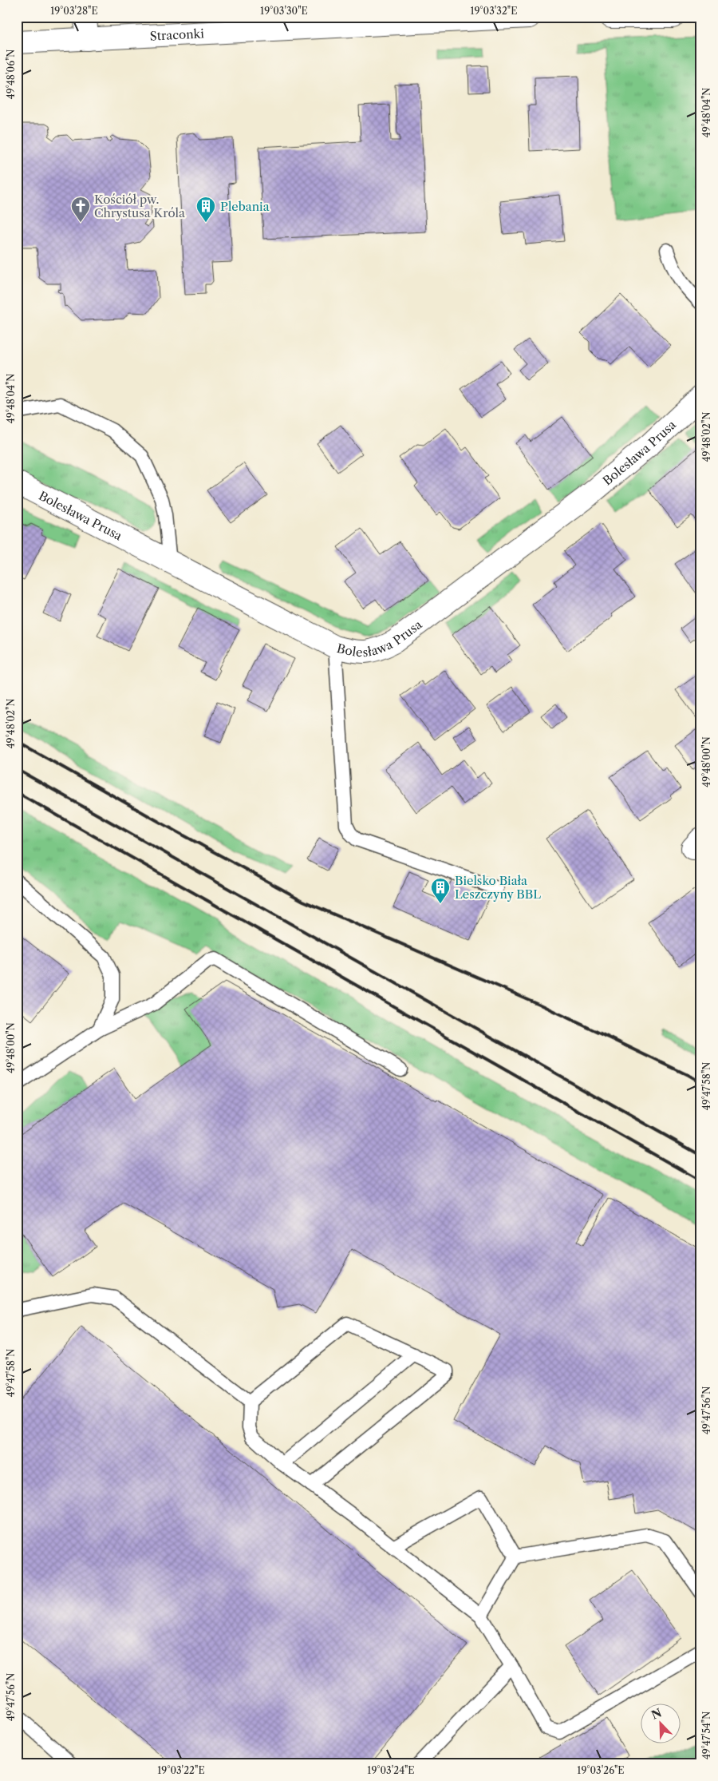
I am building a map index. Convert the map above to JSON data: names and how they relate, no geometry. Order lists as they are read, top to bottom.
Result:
{
  "streets": {
    "street": ["Straconki", "Bolesława Prusa"]
  },
  "places": {
    "church": ["Kościół pw. Chrystusa Króla"],
    "building": ["Plebania", "Bielsko Biała Leszczyny BBL"]
  },
  "north": "top left",
  "coordinates": [
    "19°03'28\"E",
    "19°03'30\"E",
    "19°03'32\"E",
    "49°48'06\"N",
    "49°48'04\"N",
    "49°48'02\"N",
    "49°48'00\"N",
    "49°47'58\"N",
    "49°47'56\"N",
    "49°47'54\"N",
    "19°03'22\"E",
    "19°03'24\"E",
    "19°03'26\"E"
  ]
}
